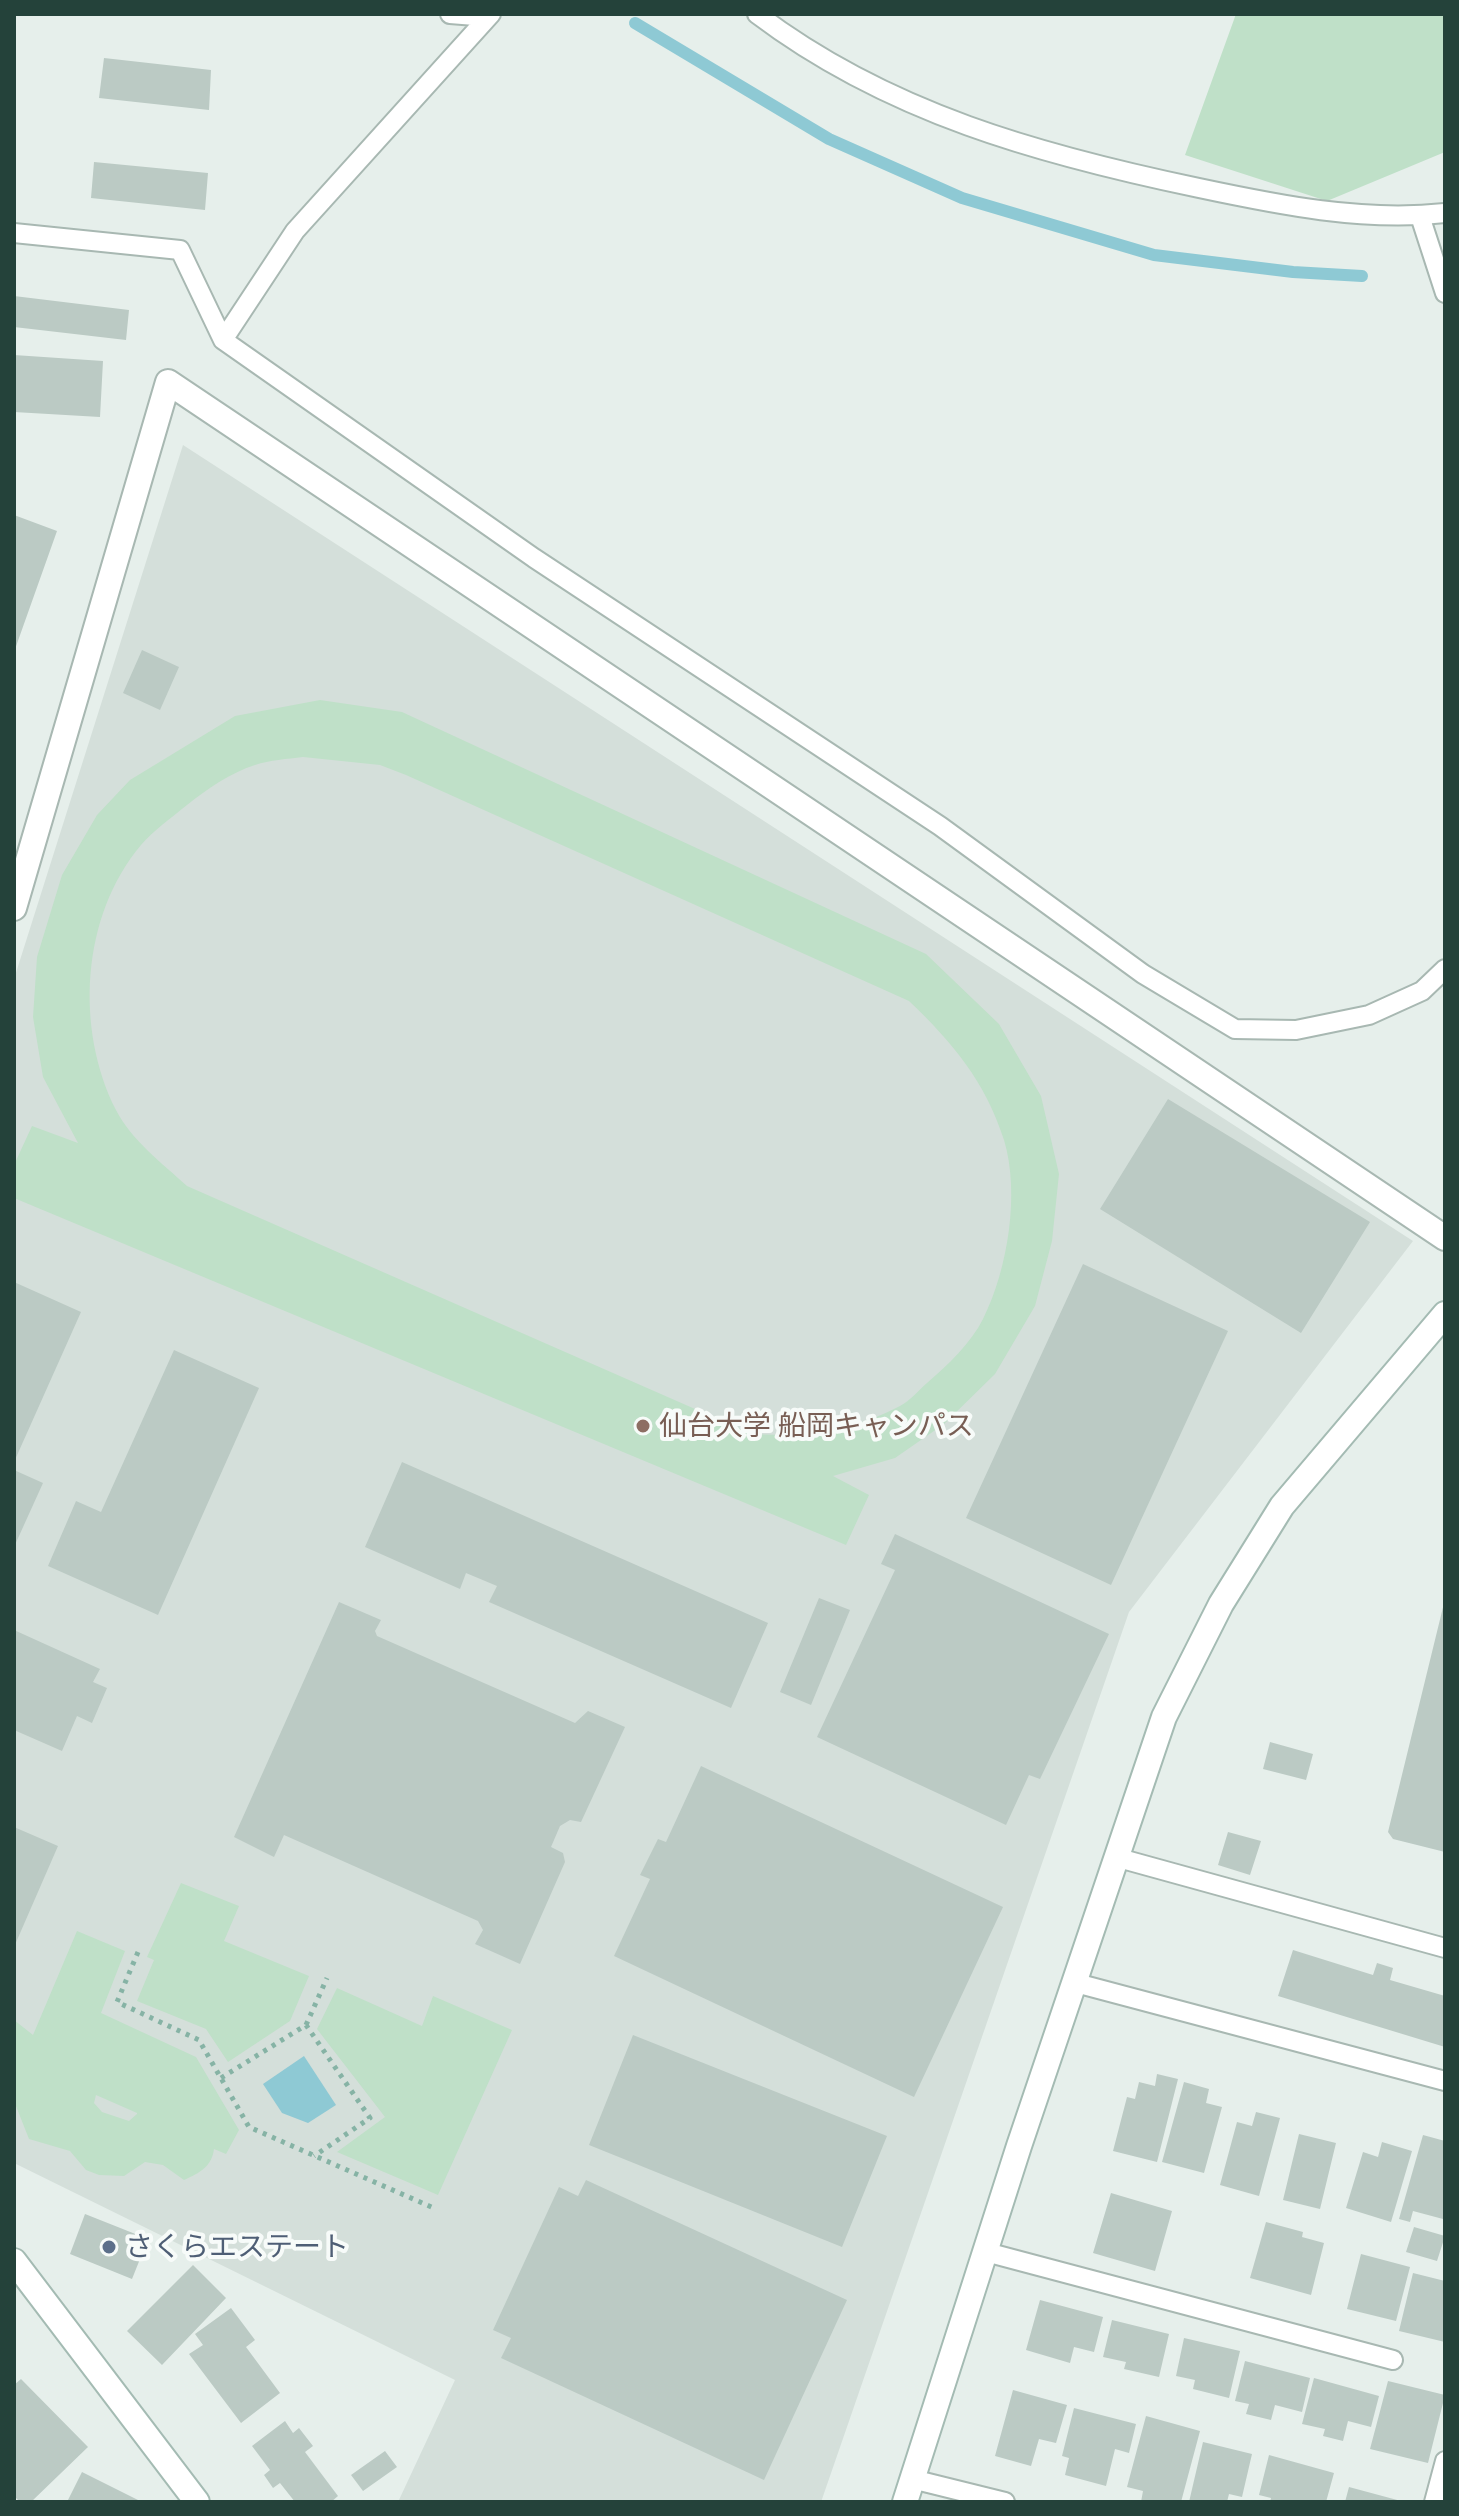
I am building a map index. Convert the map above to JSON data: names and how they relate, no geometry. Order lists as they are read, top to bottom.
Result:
{
  "places": ["仙台大学 船岡キャンパス", "さくらエステート"]
}
